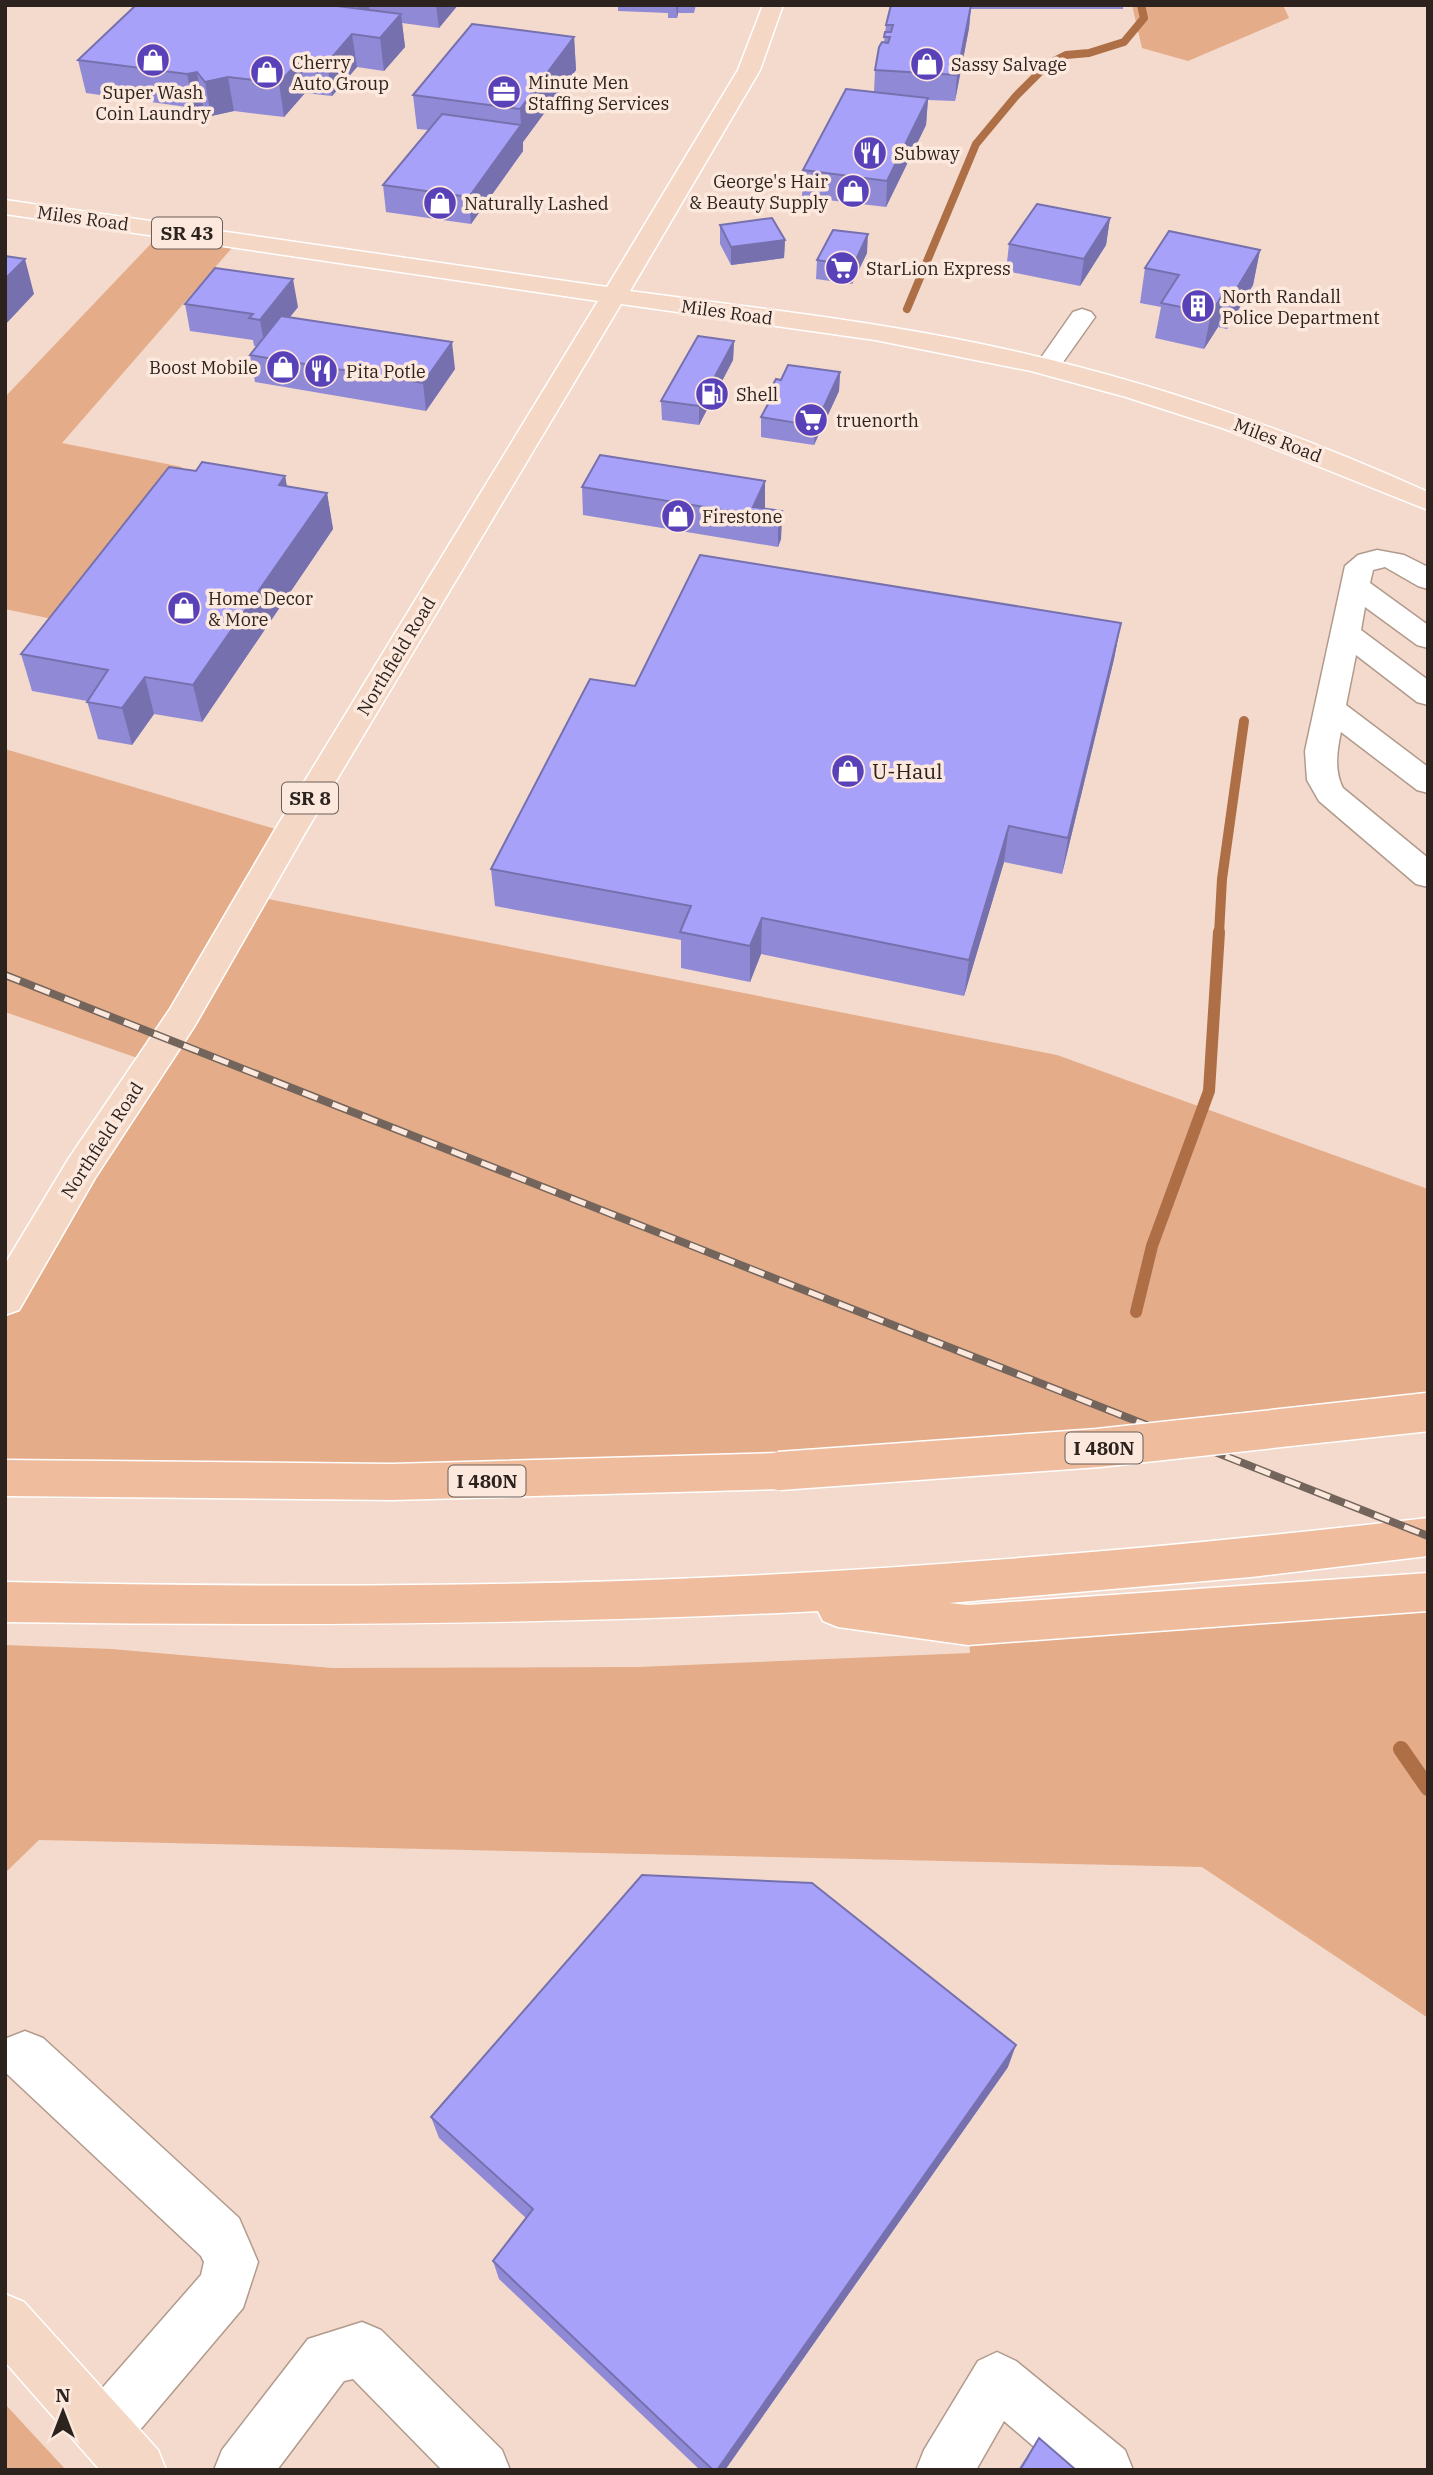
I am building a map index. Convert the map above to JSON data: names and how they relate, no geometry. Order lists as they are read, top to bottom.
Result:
{
  "streets": {
    "highway": ["I 480N"],
    "main road": [
      "Miles Road",
      "SR 43",
      "Northfield Road",
      "SR 8"
    ]
  },
  "crossings": [
    ["Miles Road", "Northfield Road"]
  ],
  "places": {
    "shop": [
      "Super Wash Coin Laundry",
      "Sassy Salvage",
      "Cherry Auto Group",
      "George's Hair & Beauty Supply",
      "Naturally Lashed",
      "Boost Mobile",
      "Firestone",
      "Home Decor & More",
      "U-Haul"
    ],
    "office": ["Minute Men Staffing Services"],
    "restaurant": ["Subway", "Pita Potle"],
    "supermarket": ["StarLion Express", "truenorth"],
    "building": ["North Randall Police Department"],
    "fuel station": ["Shell"]
  },
  "north": "top"
}
